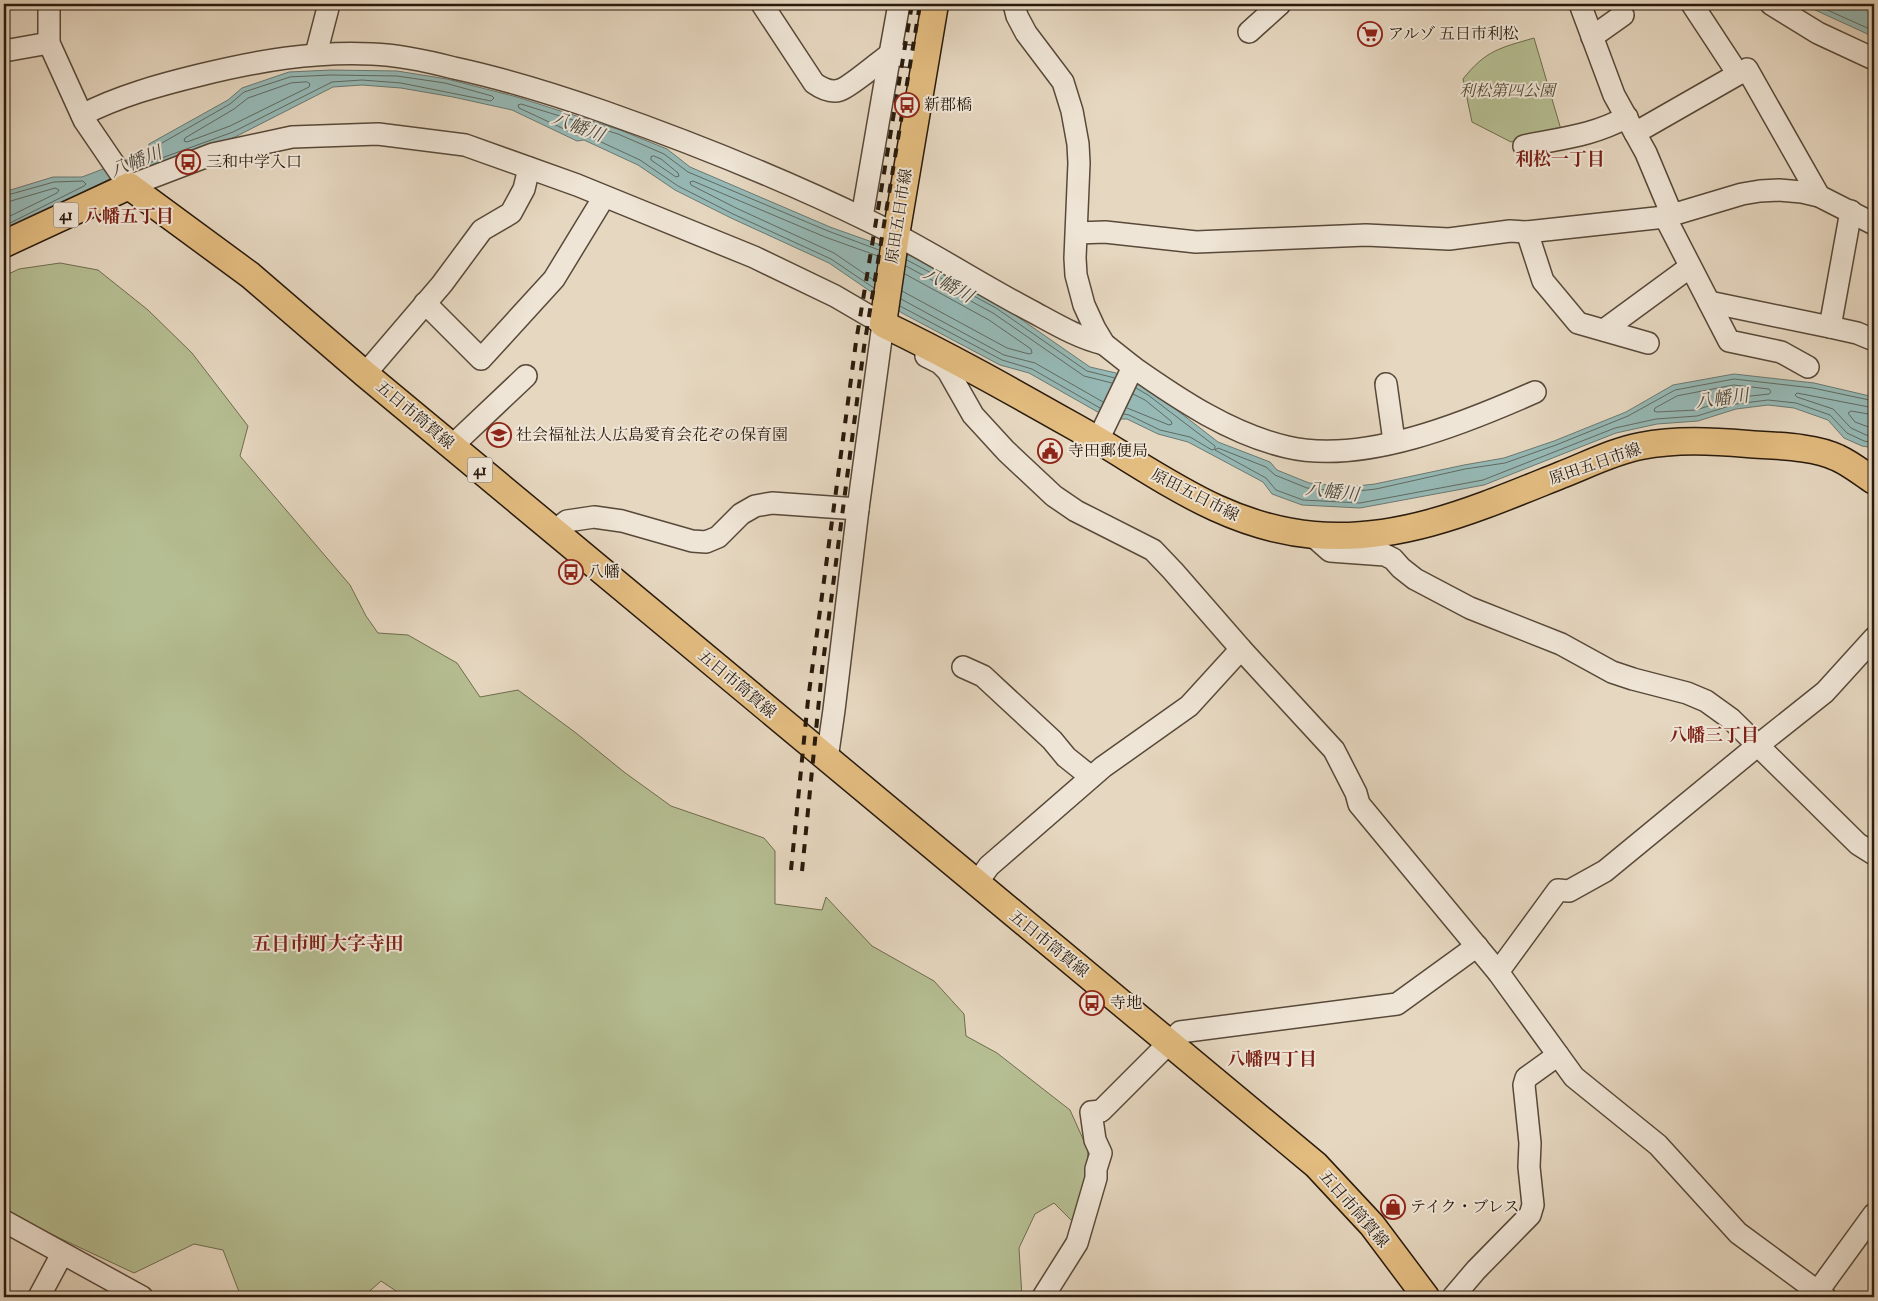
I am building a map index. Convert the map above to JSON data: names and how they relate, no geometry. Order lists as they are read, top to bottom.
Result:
{
  "streets": {
    "main road": ["41", "原田五日市線", "五日市筒賀線"]
  },
  "crossings": [
    ["41", "五日市筒賀線"]
  ],
  "districts": [
    "利松一丁目",
    "八幡五丁目",
    "八幡三丁目",
    "五日市町大字寺田",
    "八幡四丁目"
  ],
  "water": ["八幡川"],
  "parks": ["利松第四公園"],
  "places": {
    "supermarket": ["アルゾ 五日市利松"],
    "bus stop": [
      "新郡橋",
      "三和中学入口",
      "八幡",
      "寺地"
    ],
    "school or university": ["社会福祉法人広島愛育会花ぞの保育園"],
    "public building": ["寺田郵便局"],
    "shop": ["テイク・ブレス"]
  }
}
